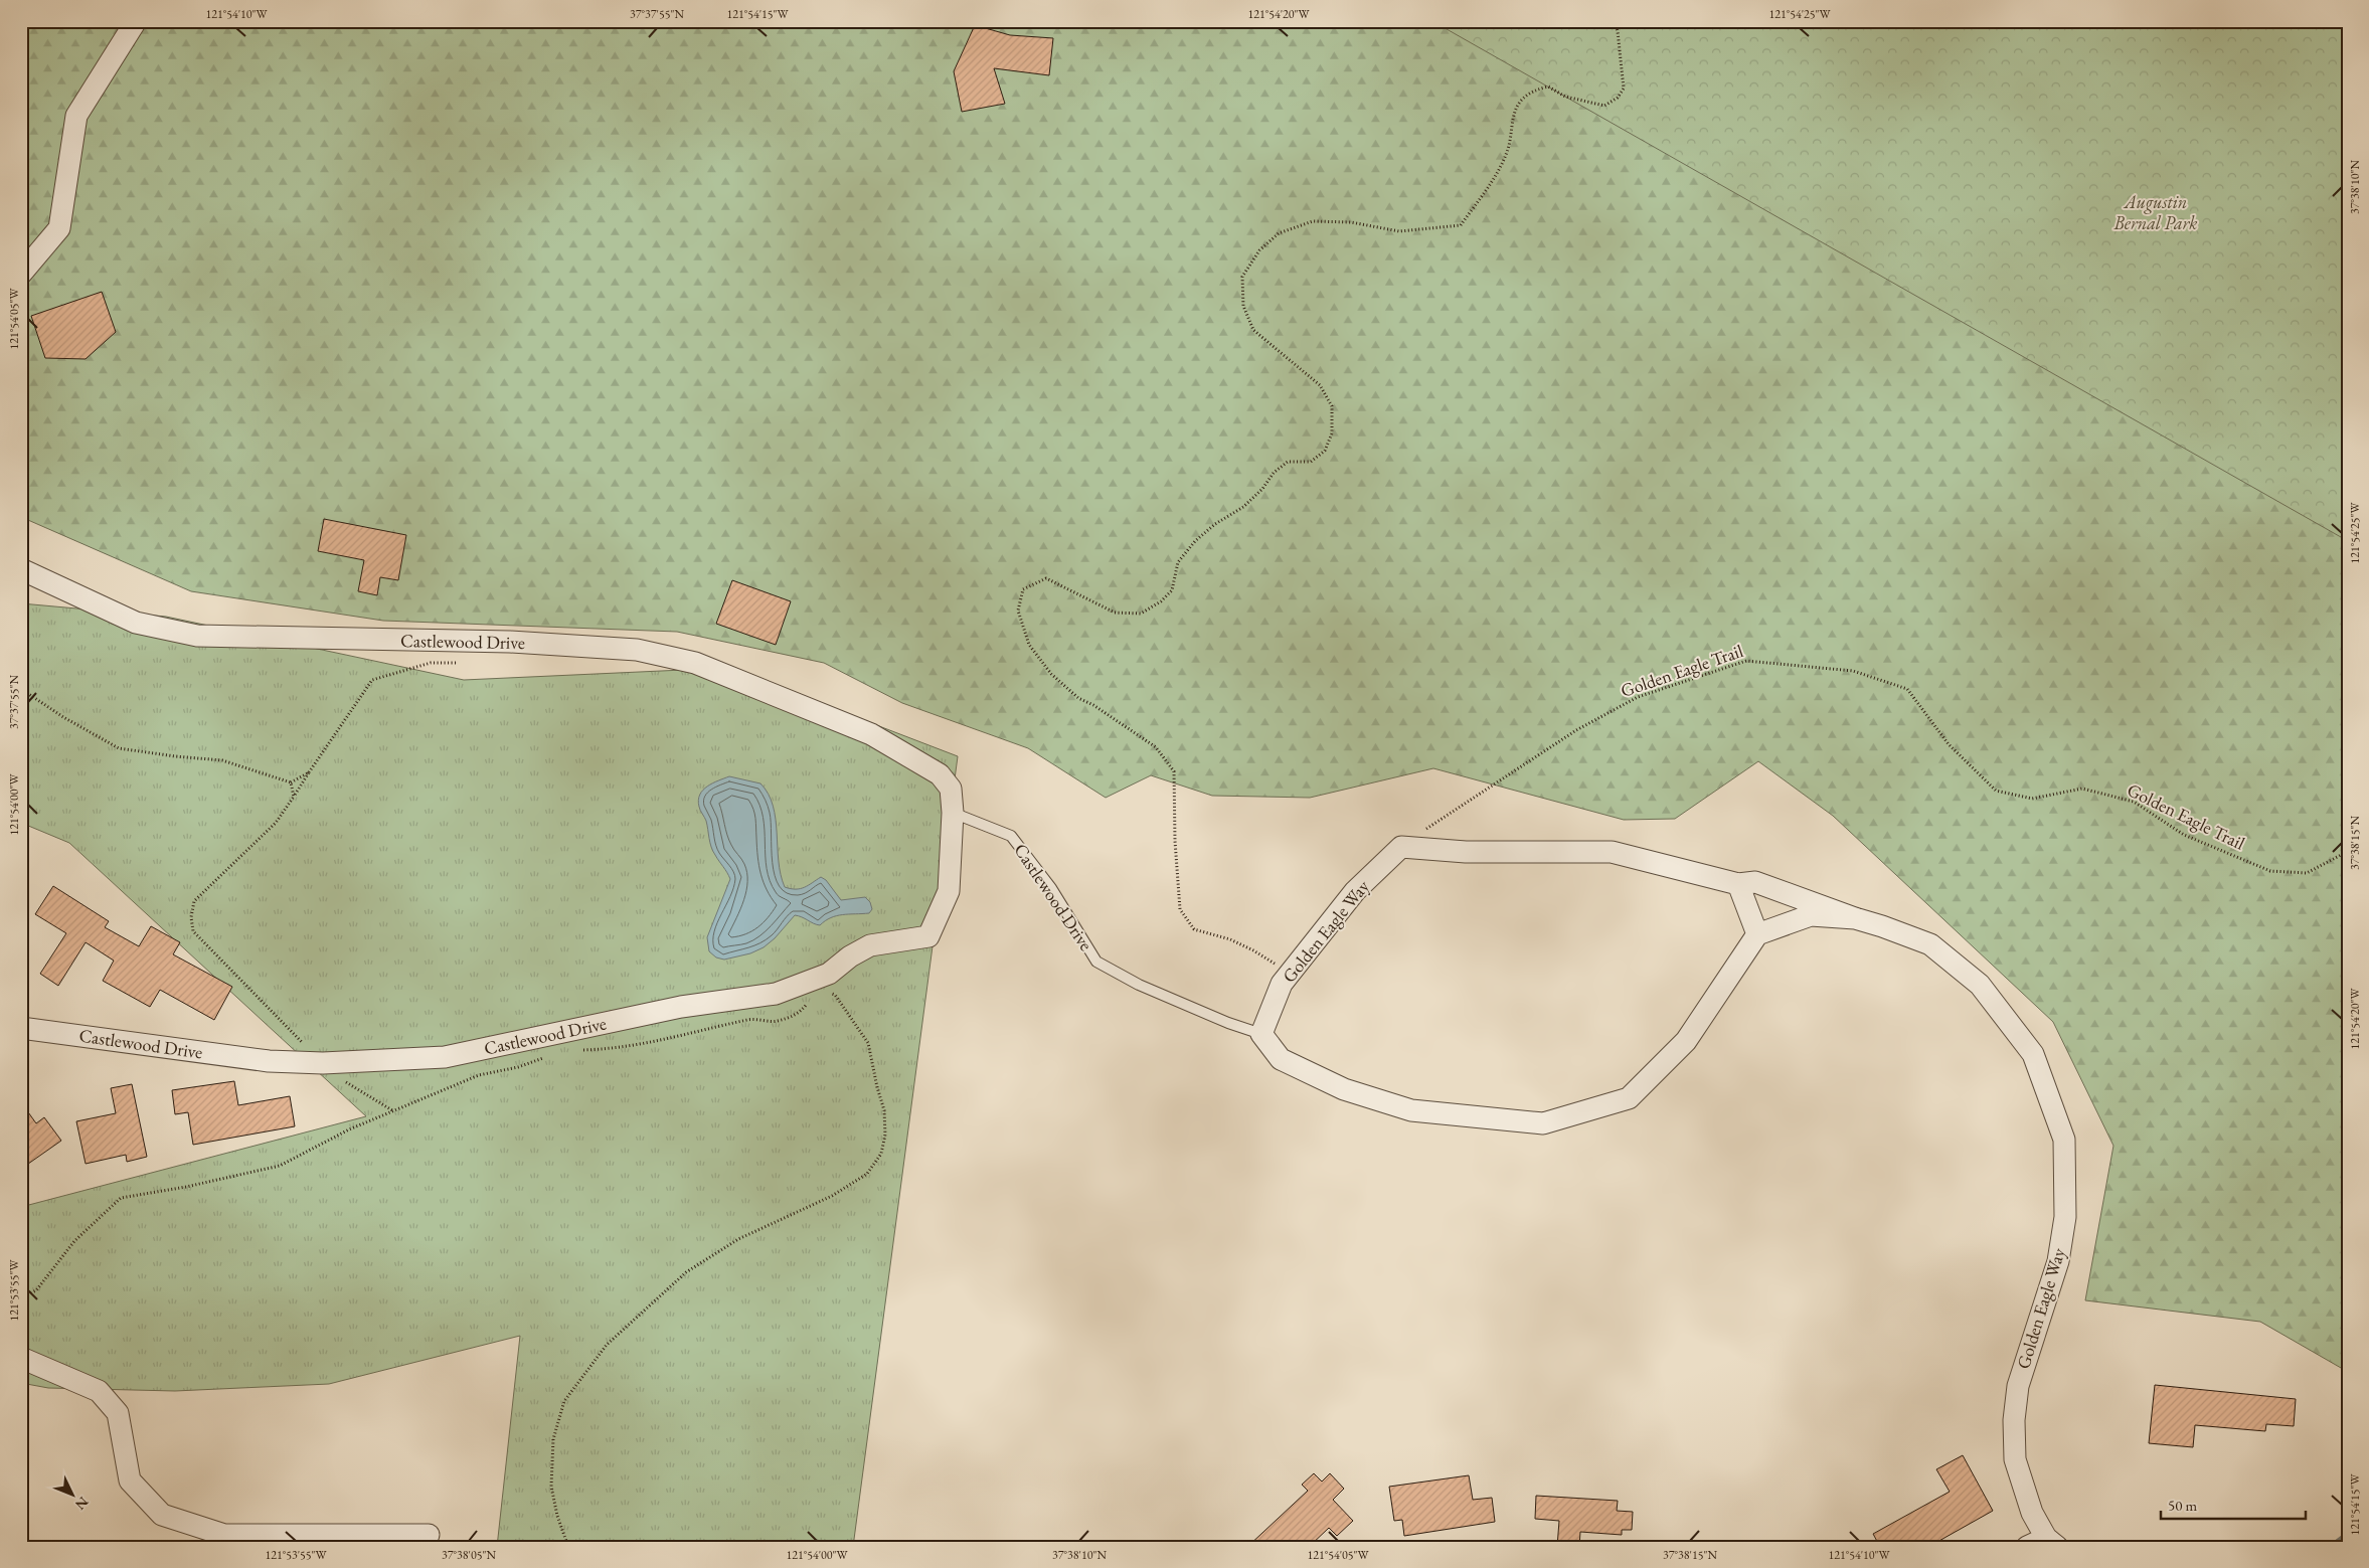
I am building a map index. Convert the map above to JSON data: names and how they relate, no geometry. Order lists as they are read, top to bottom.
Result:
{
  "streets": {
    "street": ["Castlewood Drive", "Golden Eagle Way"],
    "path": ["Golden Eagle Trail"]
  },
  "crossings": [
    ["Castlewood Drive", "Golden Eagle Way"],
    ["Golden Eagle Trail", "Golden Eagle Way"]
  ],
  "parks": ["Augustin Bernal Park"],
  "scale_bar": "50 m",
  "north": "bottom right",
  "coordinates": [
    "121°54'10\"W",
    "37°37'55\"N",
    "121°54'15\"W",
    "121°54'20\"W",
    "121°54'25\"W",
    "37°38'10\"N",
    "121°54'05\"W",
    "121°54'00\"W",
    "37°38'15\"N",
    "121°53'55\"W",
    "37°38'05\"N"
  ]
}
